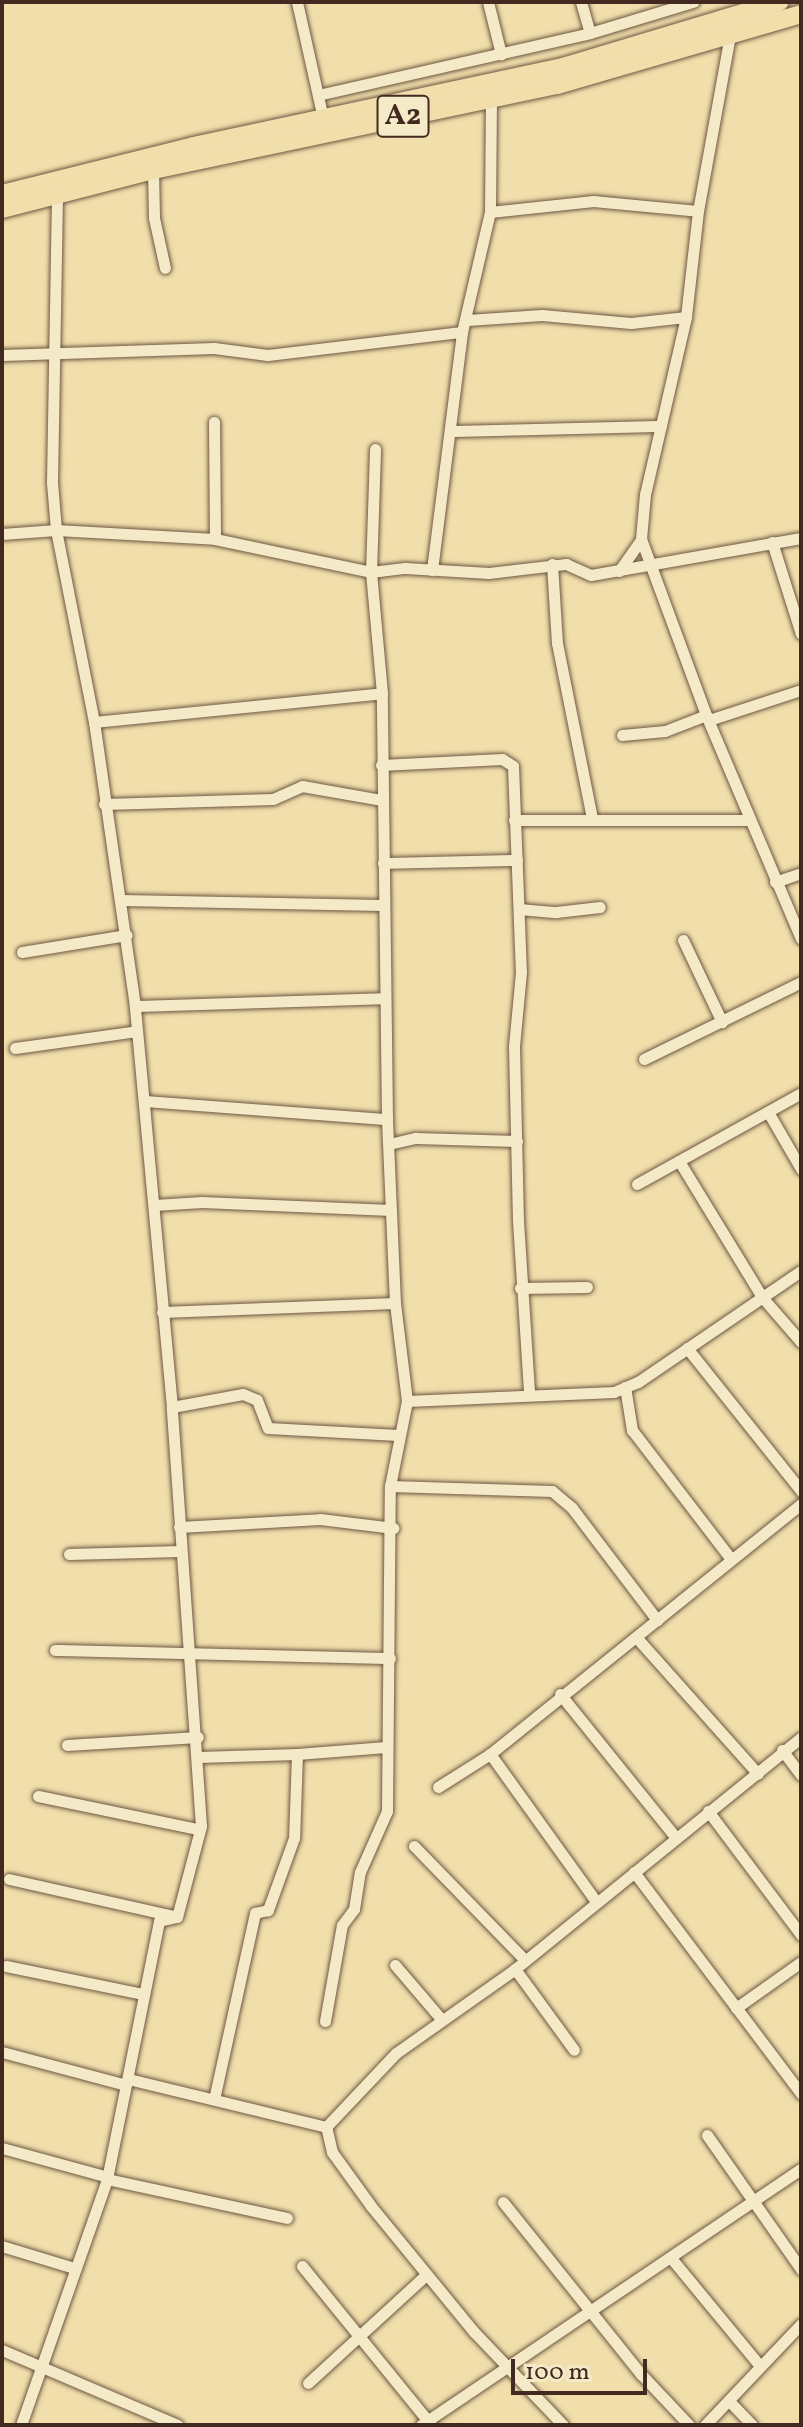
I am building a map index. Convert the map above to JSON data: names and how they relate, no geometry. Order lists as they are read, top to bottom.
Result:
{
  "streets": {
    "highway": ["A2"]
  },
  "scale_bar": "100 m"
}
